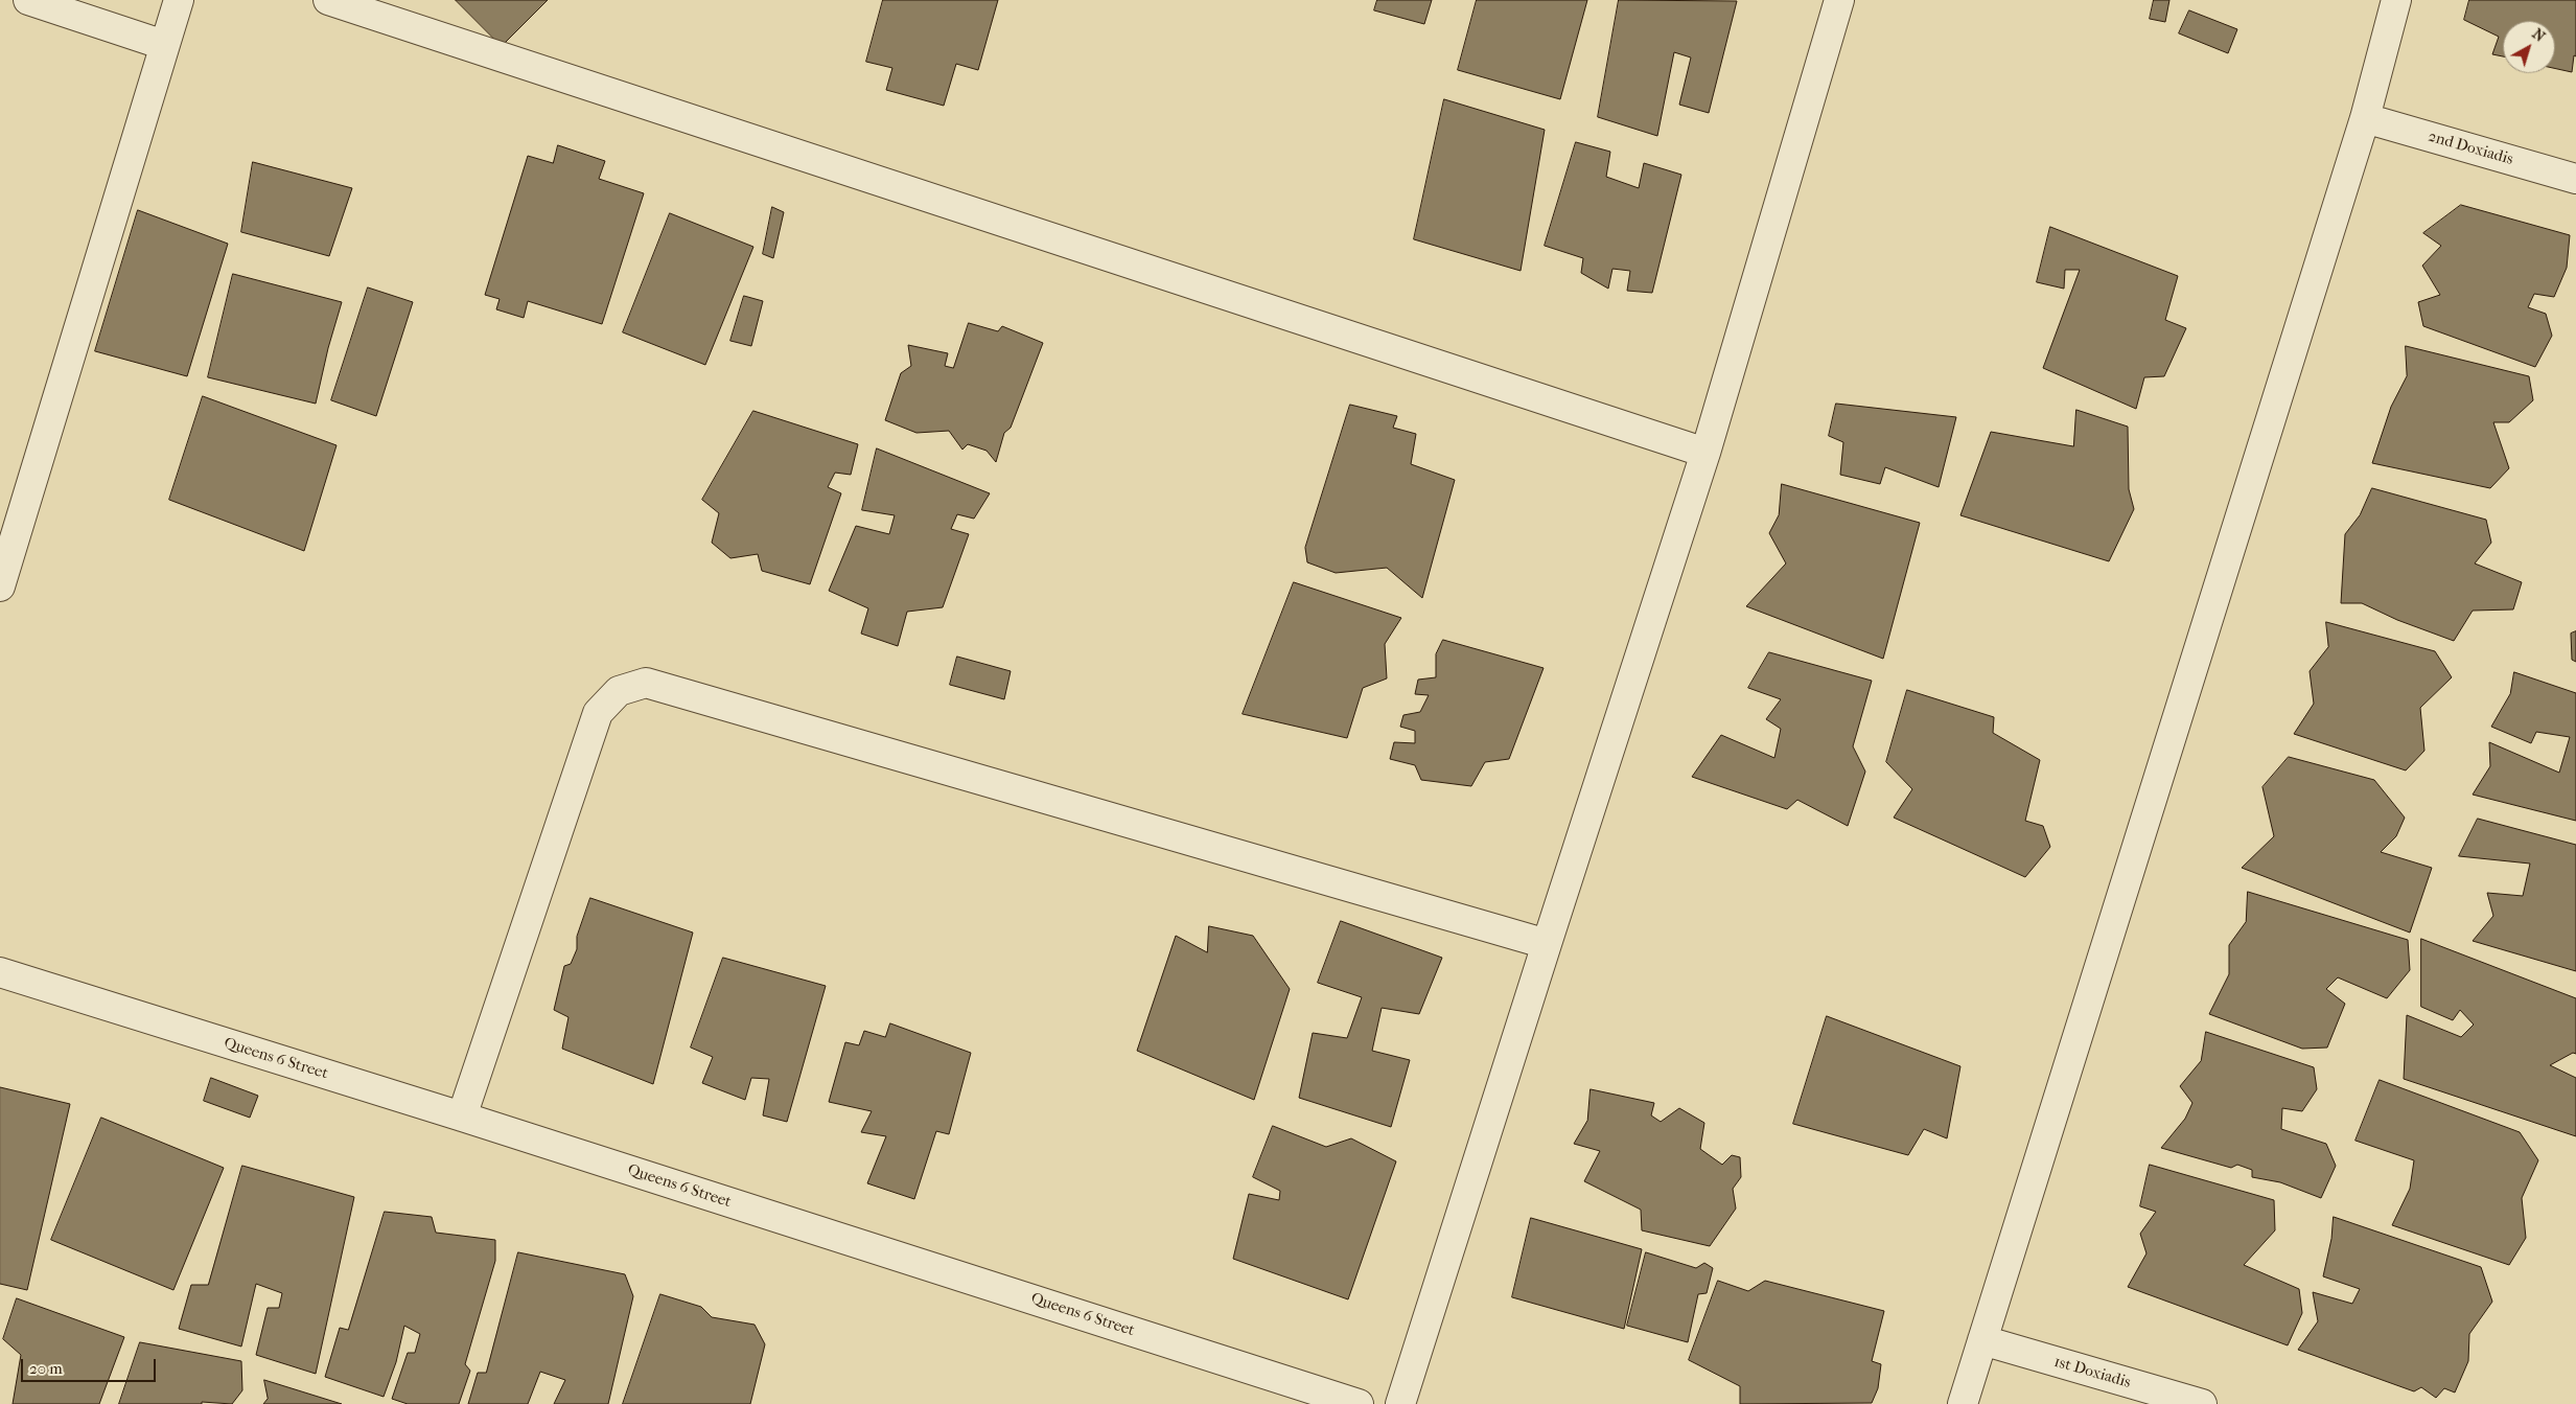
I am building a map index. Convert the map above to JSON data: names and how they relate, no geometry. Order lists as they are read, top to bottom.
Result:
{
  "streets": {
    "street": ["2nd Doxiadis", "Queens 6 Street", "1st Doxiadis"]
  },
  "scale_bar": "20 m",
  "north": "top right"
}
